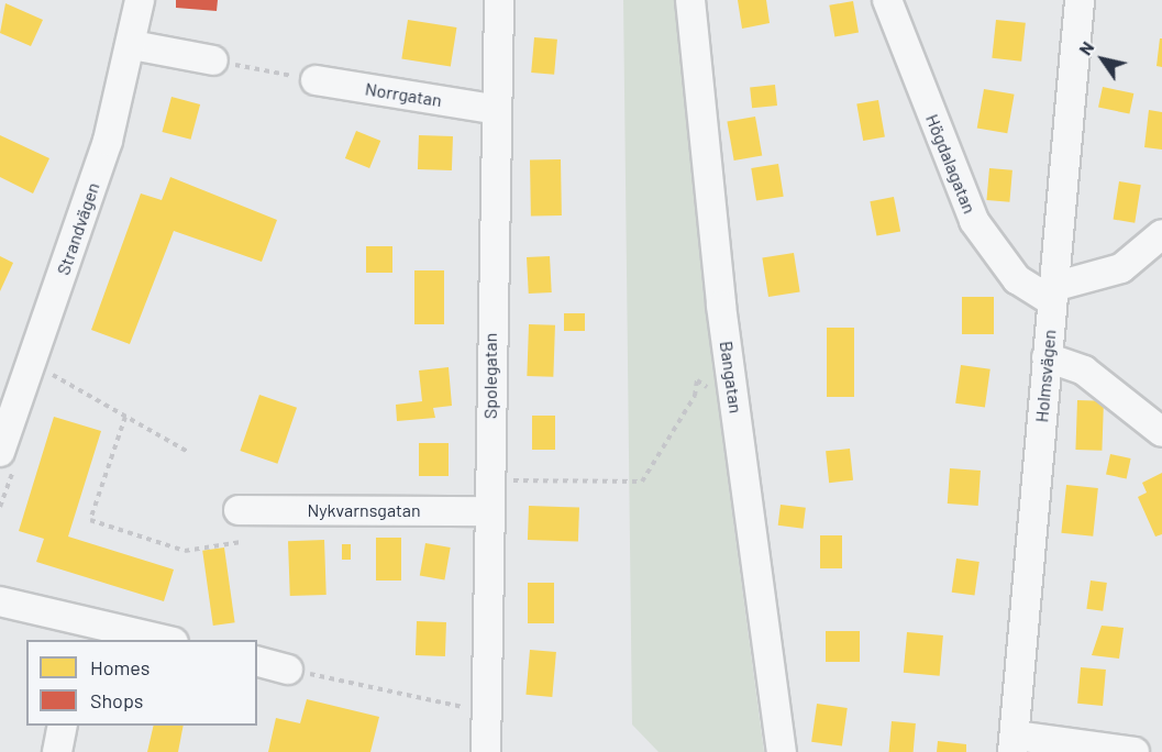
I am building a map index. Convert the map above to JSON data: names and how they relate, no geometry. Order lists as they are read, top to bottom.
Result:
{
  "streets": {
    "street": [
      "Norrgatan",
      "Högdalagatan",
      "Strandvägen",
      "Spolegatan",
      "Holmsvägen",
      "Bangatan",
      "Nykvarnsgatan"
    ]
  },
  "crossings": [
    ["Norrgatan", "Spolegatan"],
    ["Högdalagatan", "Holmsvägen"],
    ["Spolegatan", "Nykvarnsgatan"]
  ],
  "legend": ["Homes", "Shops"],
  "north": "top left"
}
